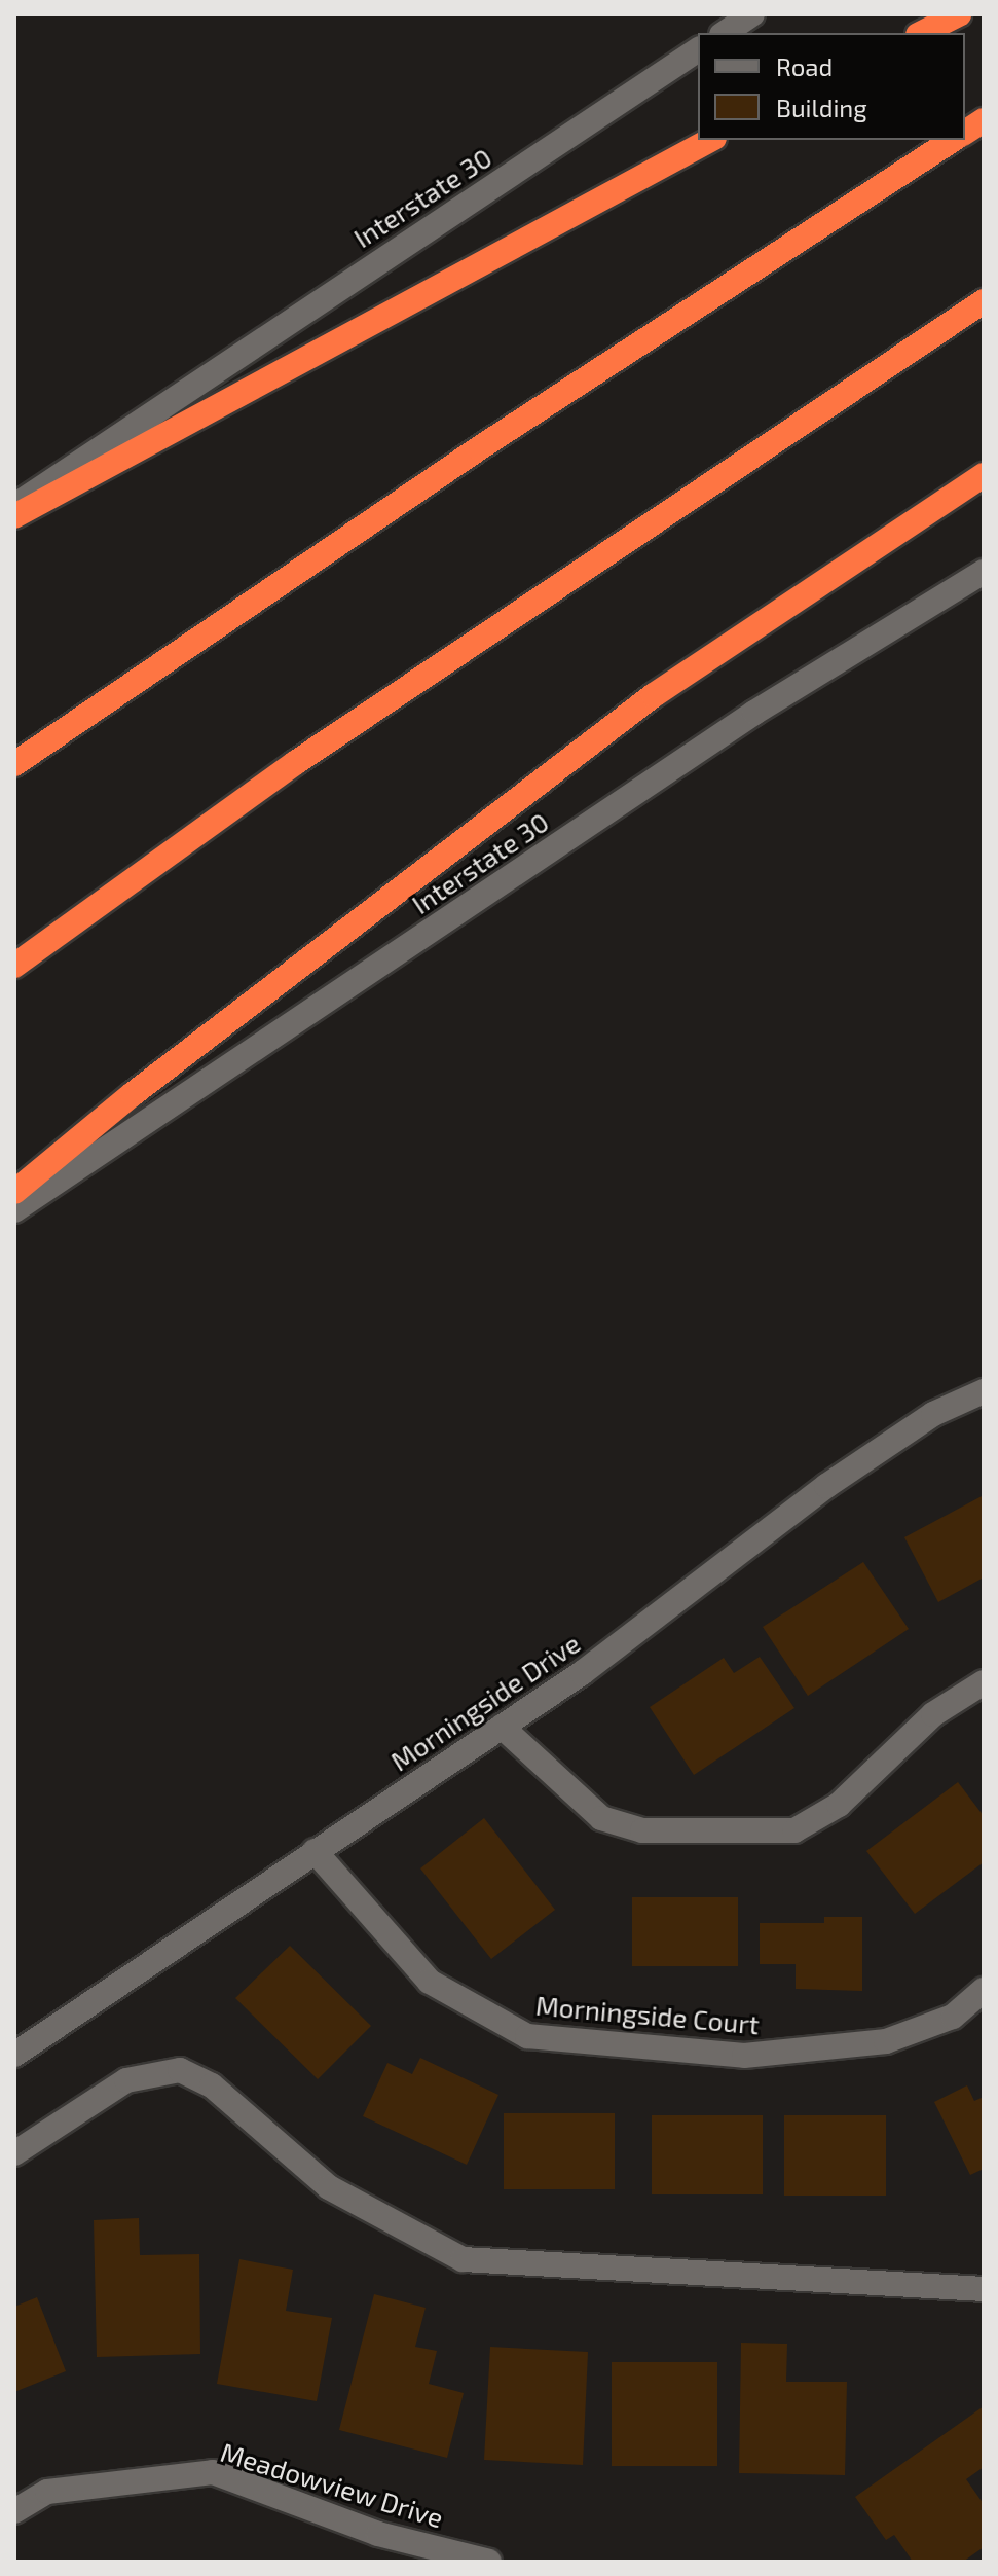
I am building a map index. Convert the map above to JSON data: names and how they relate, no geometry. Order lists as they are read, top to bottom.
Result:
{
  "streets": {
    "street": [
      "Interstate 30",
      "Morningside Drive",
      "Morningside Court",
      "Meadowview Drive"
    ]
  },
  "crossings": [
    ["Morningside Drive", "Morningside Court"]
  ],
  "legend": ["Road", "Building"]
}
